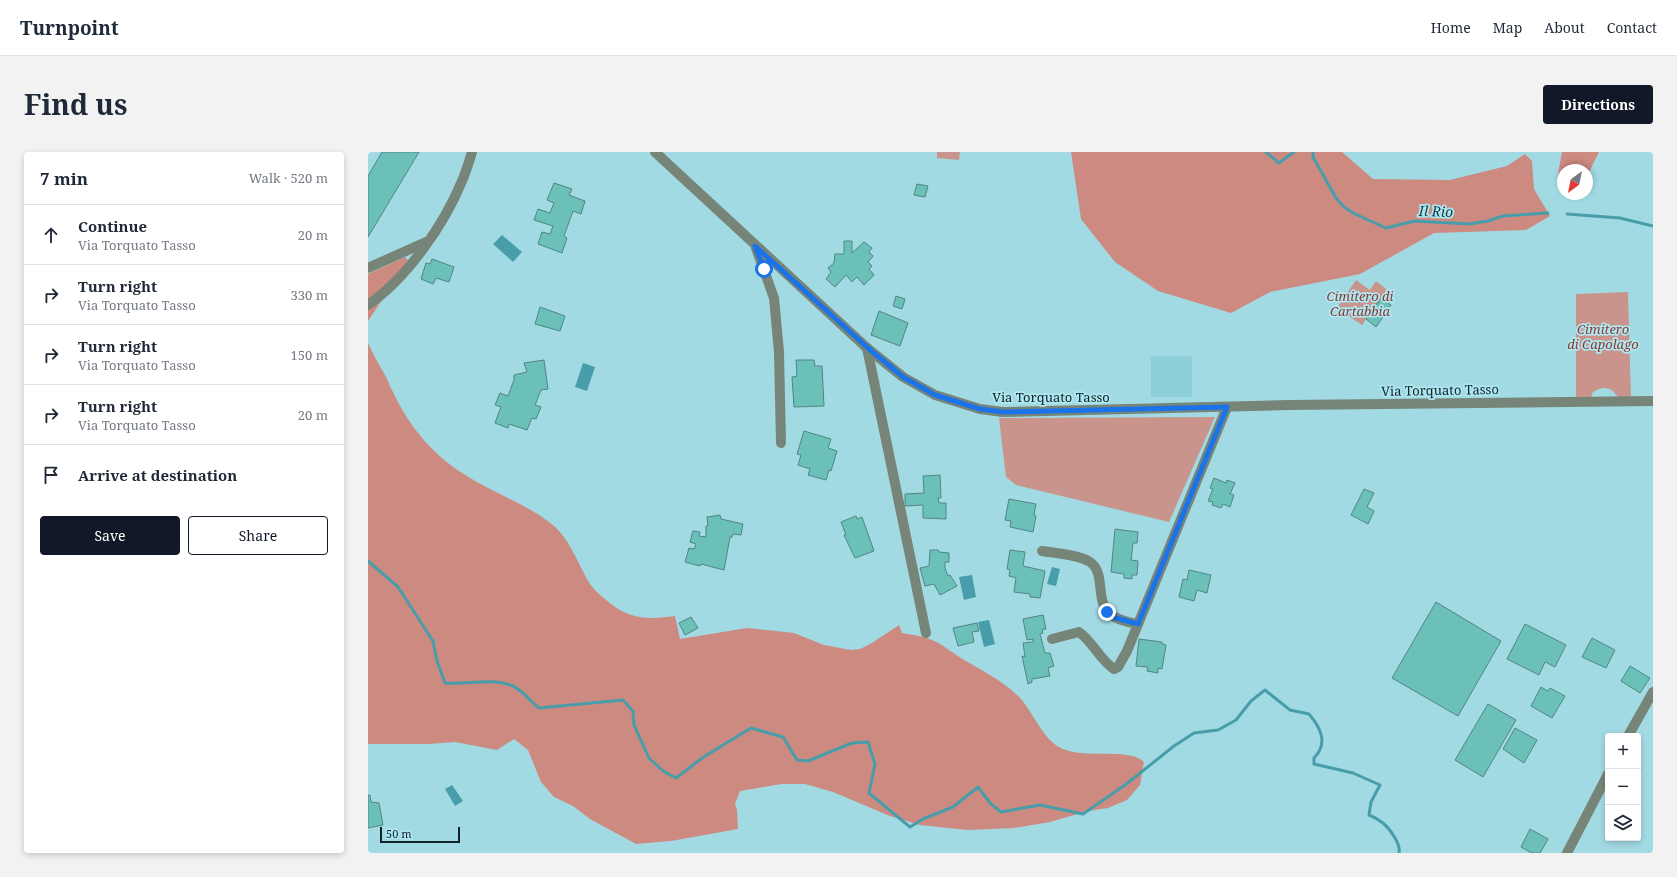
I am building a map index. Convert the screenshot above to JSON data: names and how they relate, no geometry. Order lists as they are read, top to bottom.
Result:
{
  "streets": {
    "street": ["Via Torquato Tasso"]
  },
  "water": ["Il Rio"],
  "parks": ["Cimitero di Cartabbia", "Cimitero di Capolago"],
  "scale_bar": "50 m",
  "north": "bottom left",
  "page": {
    "header": "Turnpoint",
    "nav": [
      "Home",
      "Map",
      "About",
      "Contact"
    ],
    "title": "Find us",
    "buttons": [
      "Directions",
      ["Save", "Share"]
    ],
    "heading": ["7 min", "Walk · 520 m"],
    "list": [
      ["Continue", "Via Torquato Tasso", "20 m"],
      ["Turn right", "Via Torquato Tasso", "330 m"],
      ["Turn right", "Via Torquato Tasso", "150 m"],
      ["Turn right", "Via Torquato Tasso", "20 m"],
      "Arrive at destination"
    ],
    "map_buttons": ["+", "−"],
    "scale": "50 m"
  }
}
